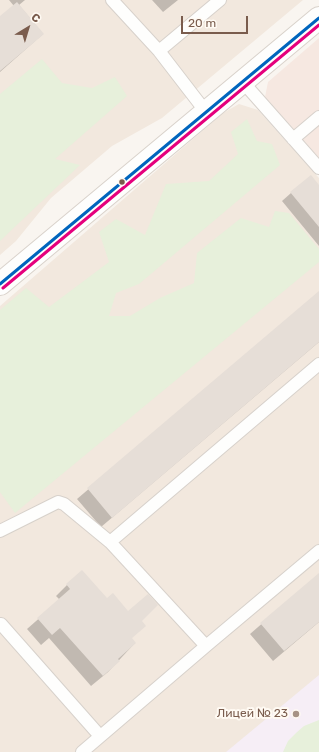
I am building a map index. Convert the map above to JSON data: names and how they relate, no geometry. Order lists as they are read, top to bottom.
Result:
{
  "places": ["Лицей № 23"],
  "scale_bar": "20 m",
  "north": "top right"
}
